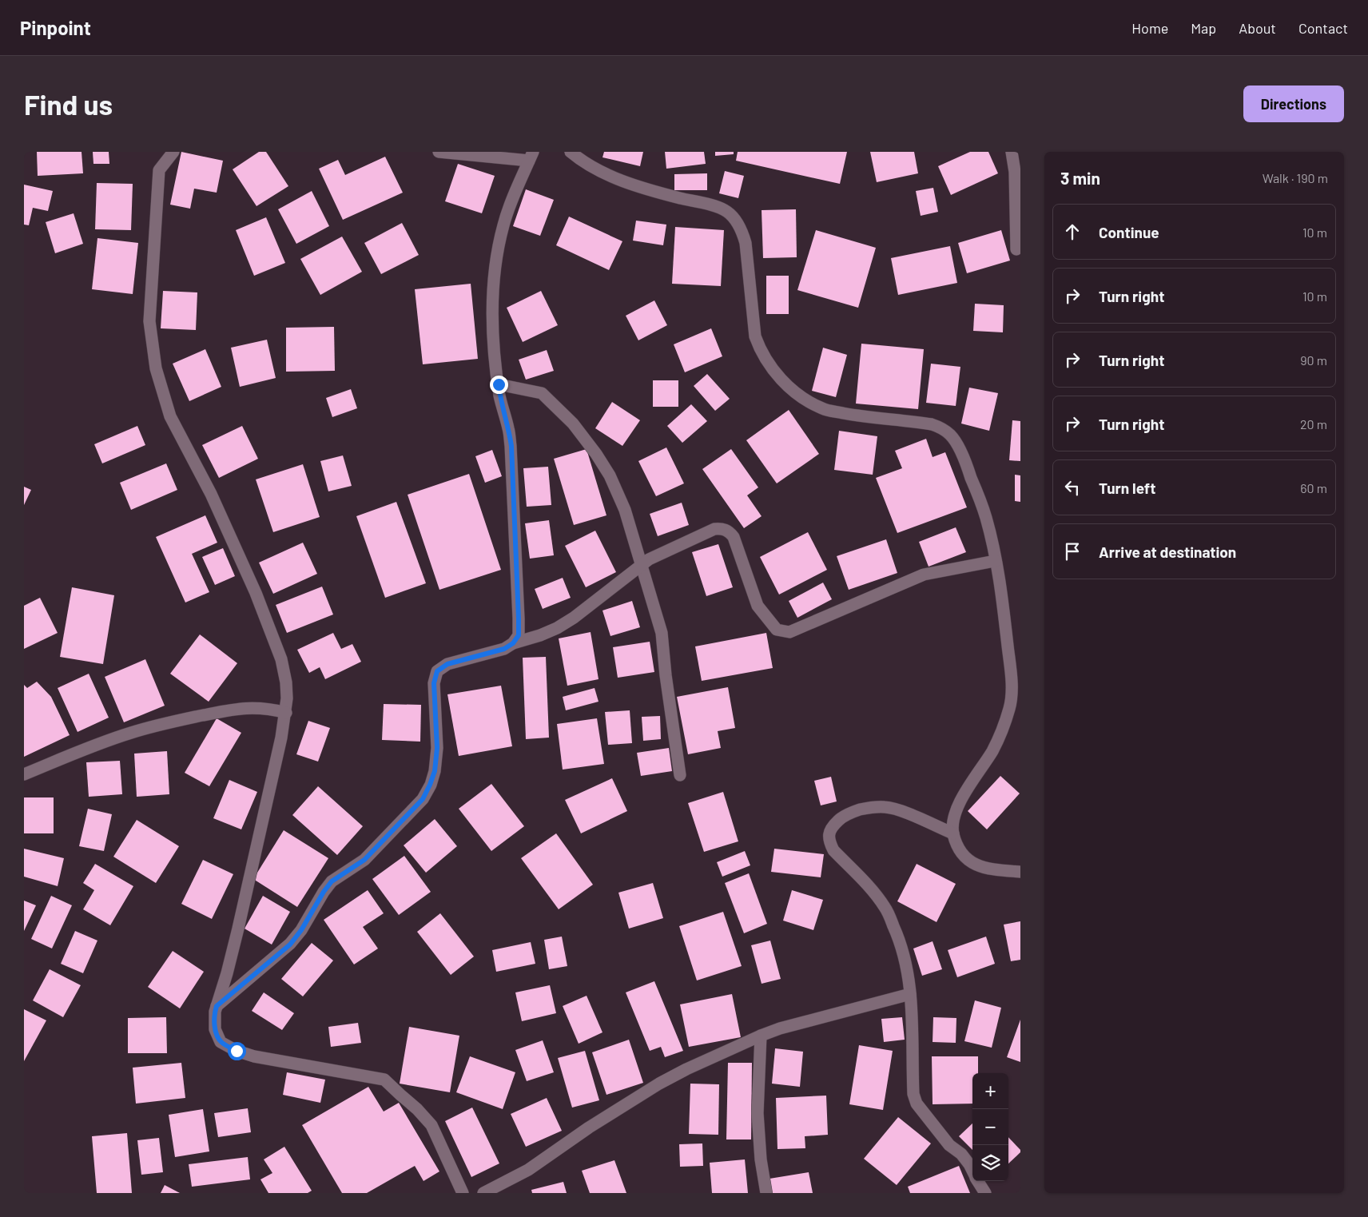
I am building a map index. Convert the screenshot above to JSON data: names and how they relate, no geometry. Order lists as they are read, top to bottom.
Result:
{
  "page": {
    "header": "Pinpoint",
    "nav": [
      "Home",
      "Map",
      "About",
      "Contact"
    ],
    "buttons": "Directions",
    "title": "Find us",
    "heading": ["3 min", "Walk · 190 m"],
    "list": [
      ["Continue", "10 m"],
      ["Turn right", "10 m"],
      ["Turn right", "90 m"],
      ["Turn right", "20 m"],
      ["Turn left", "60 m"],
      "Arrive at destination"
    ],
    "map_buttons": ["+", "−"]
  }
}
